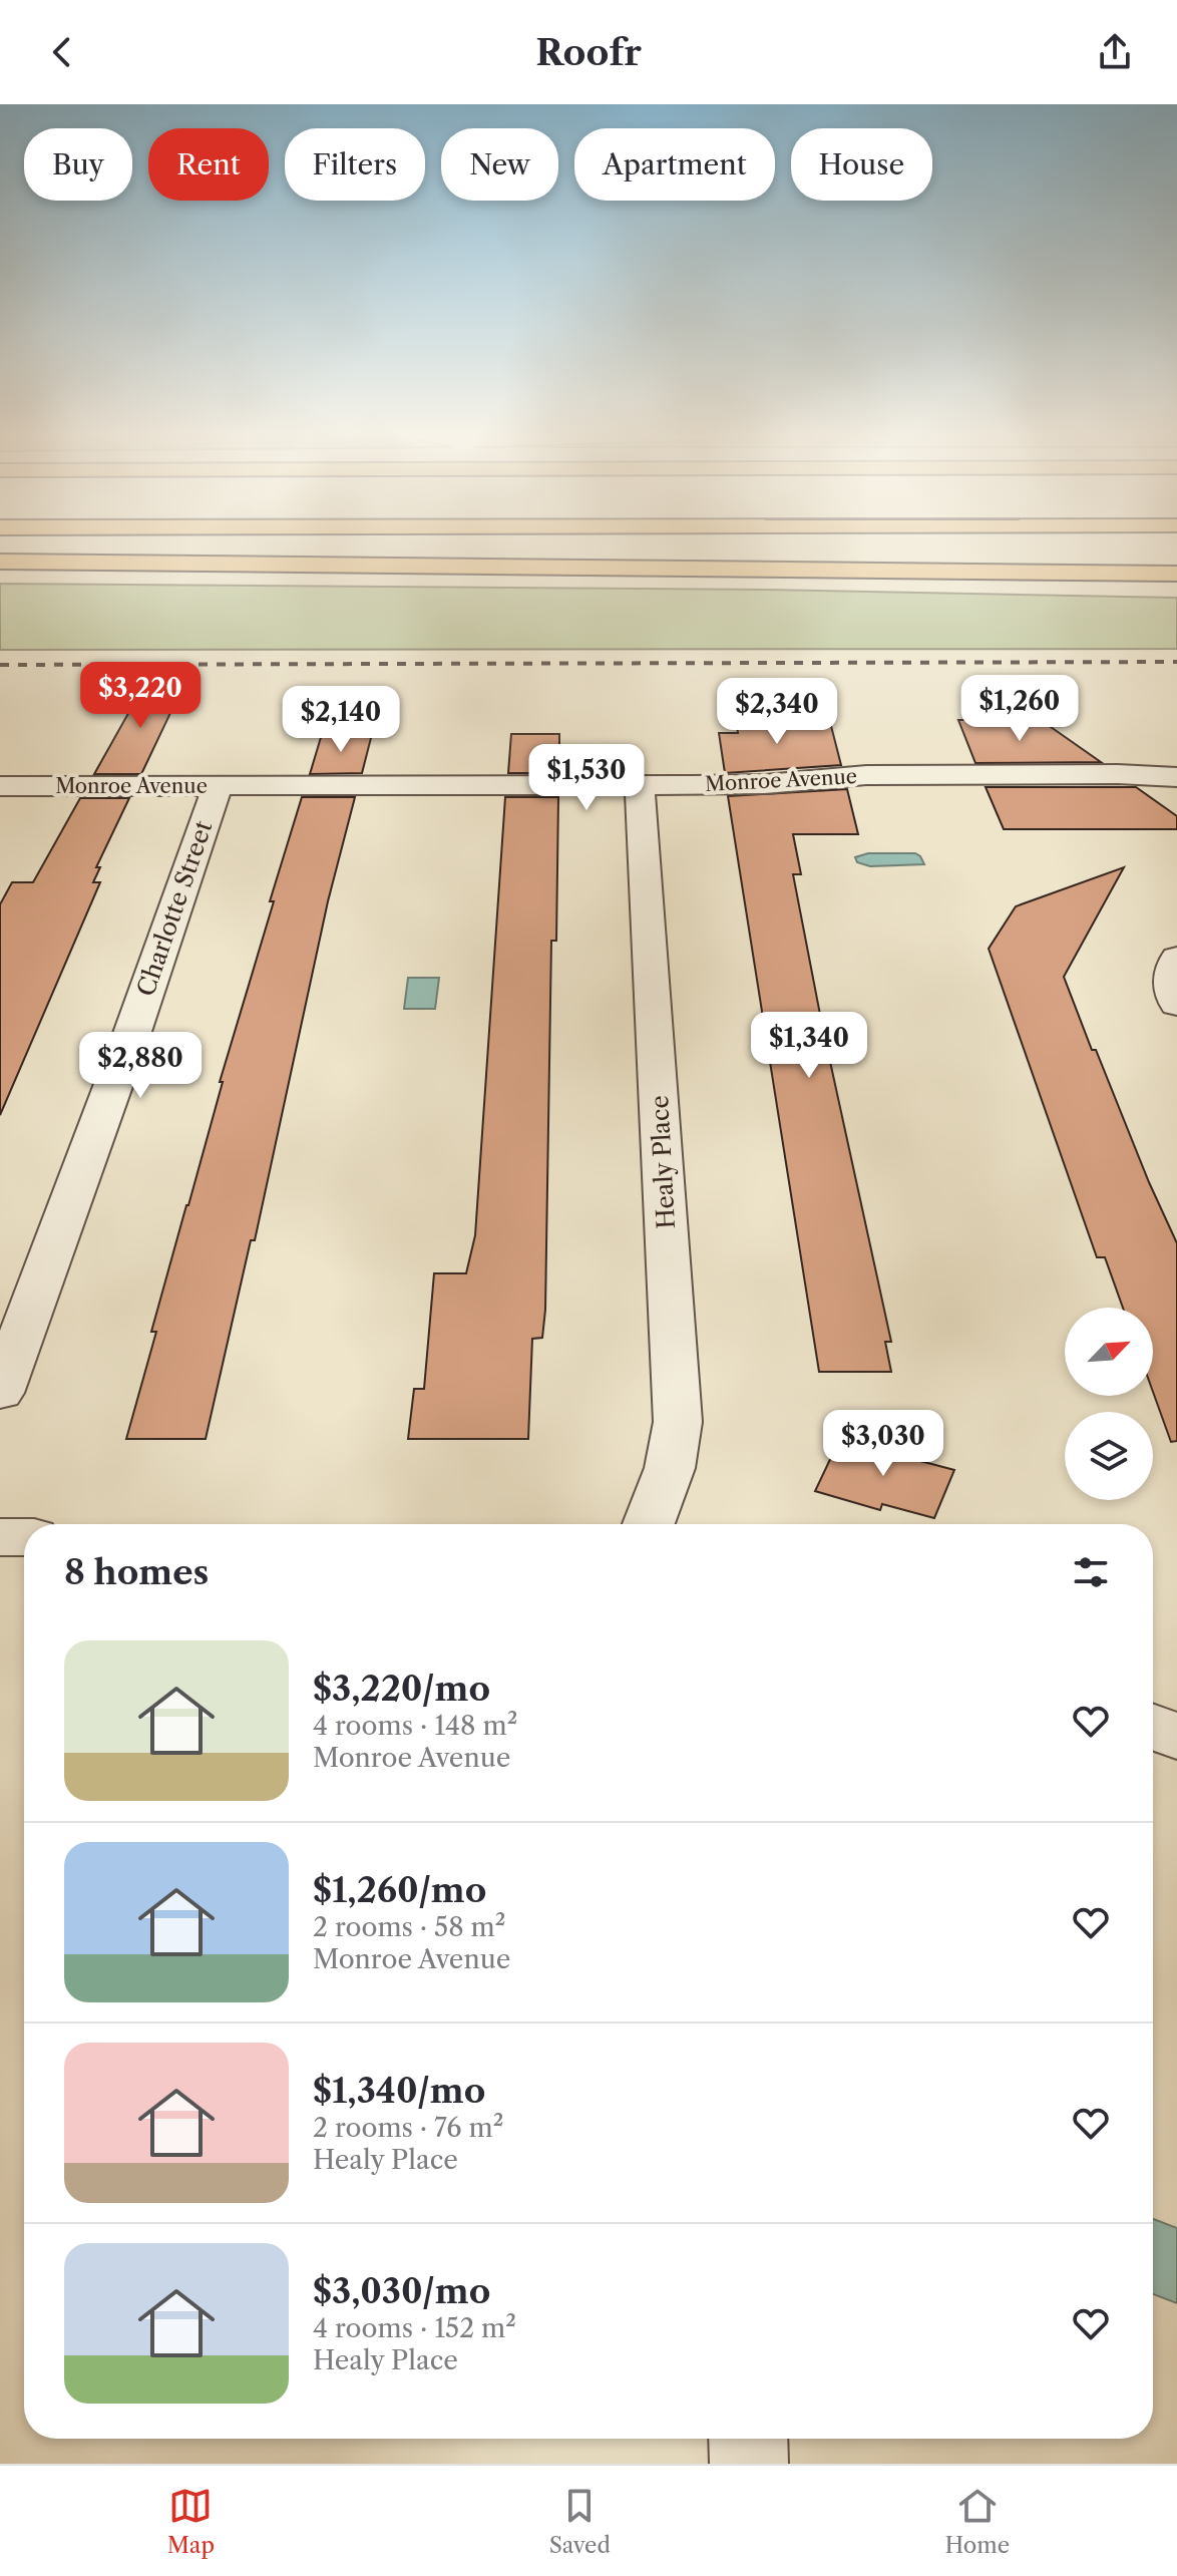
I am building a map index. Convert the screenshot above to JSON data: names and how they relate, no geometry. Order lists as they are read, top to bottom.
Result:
{
  "streets": {
    "street": ["Monroe Avenue", "Charlotte Street", "Healy Place"]
  },
  "crossings": [
    ["Monroe Avenue", "Charlotte Street"],
    ["Monroe Avenue", "Healy Place"]
  ],
  "north": "top right",
  "page": {
    "header": "Roofr",
    "chip": [
      "Buy",
      "Rent",
      "Filters",
      "New",
      "Apartment",
      "House"
    ],
    "price": [
      "$3,220",
      "$1,260",
      "$2,340",
      "$2,140",
      "$1,530",
      "$1,340",
      "$2,880",
      "$3,030"
    ],
    "heading": "8 homes",
    "list": [
      {
        "name": "$3,220/mo",
        "note": "4 rooms · 148 m² · Monroe Avenue"
      },
      {
        "name": "$1,260/mo",
        "note": "2 rooms · 58 m² · Monroe Avenue"
      },
      {
        "name": "$1,340/mo",
        "note": "2 rooms · 76 m² · Healy Place"
      },
      {
        "name": "$3,030/mo",
        "note": "4 rooms · 152 m² · Healy Place"
      }
    ],
    "tabs": ["Map", "Saved", "Home"]
  }
}
